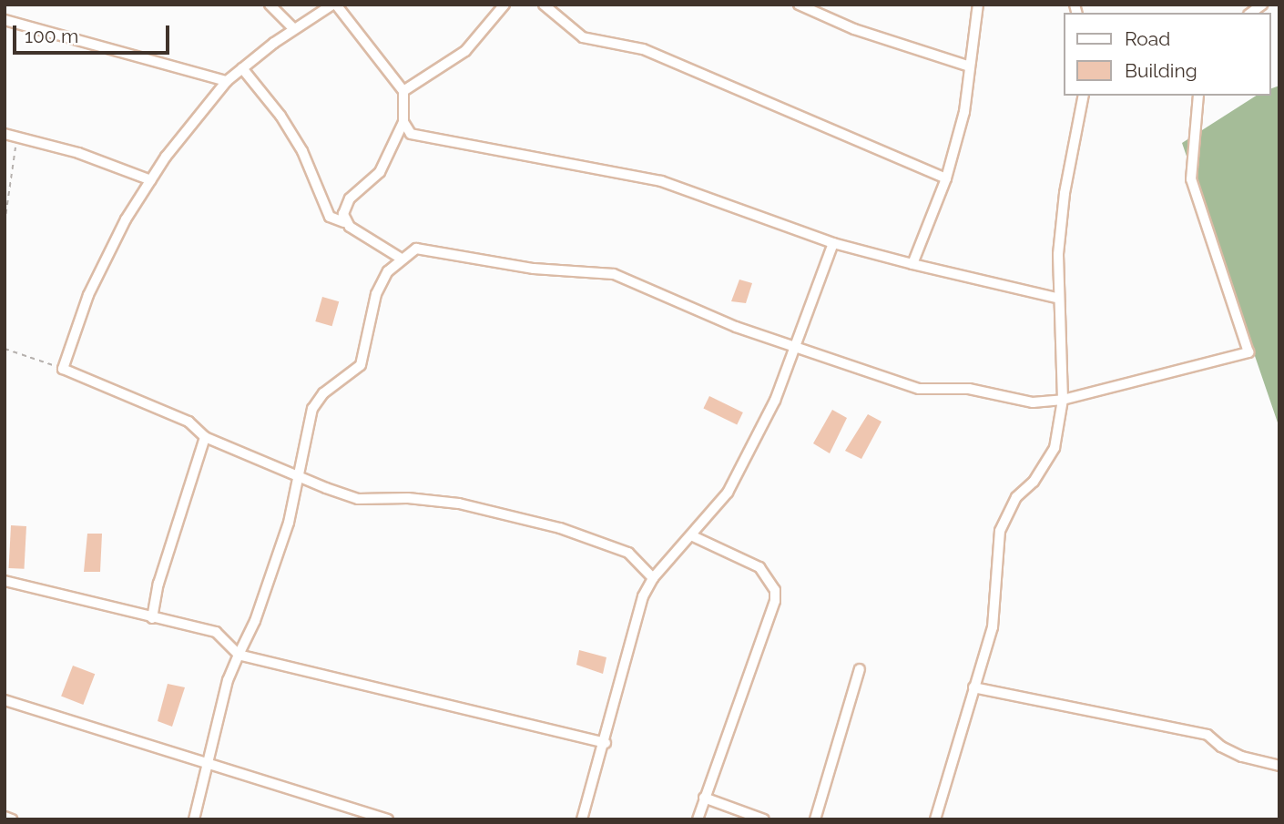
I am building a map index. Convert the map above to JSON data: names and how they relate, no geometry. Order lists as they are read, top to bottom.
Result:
{
  "legend": ["Road", "Building"],
  "scale_bar": "100 m"
}
